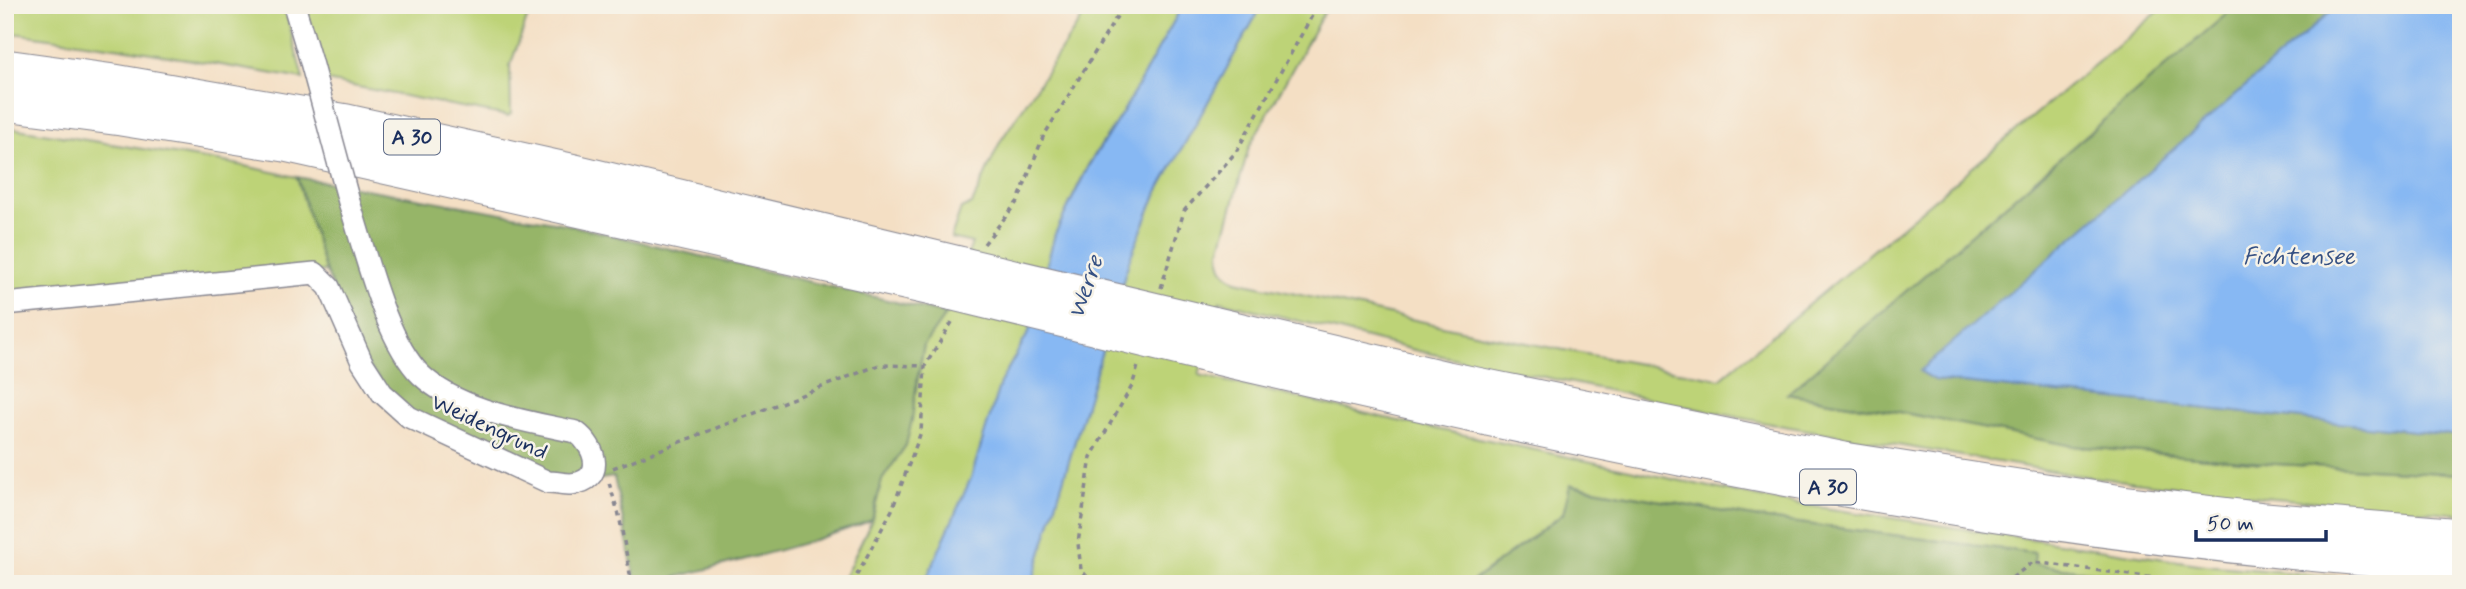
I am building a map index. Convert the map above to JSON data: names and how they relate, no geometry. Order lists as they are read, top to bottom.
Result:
{
  "streets": {
    "highway": ["A 30"],
    "street": ["Weidengrund"]
  },
  "water": ["Fichtensee", "Werre"],
  "scale_bar": "50 m"
}
